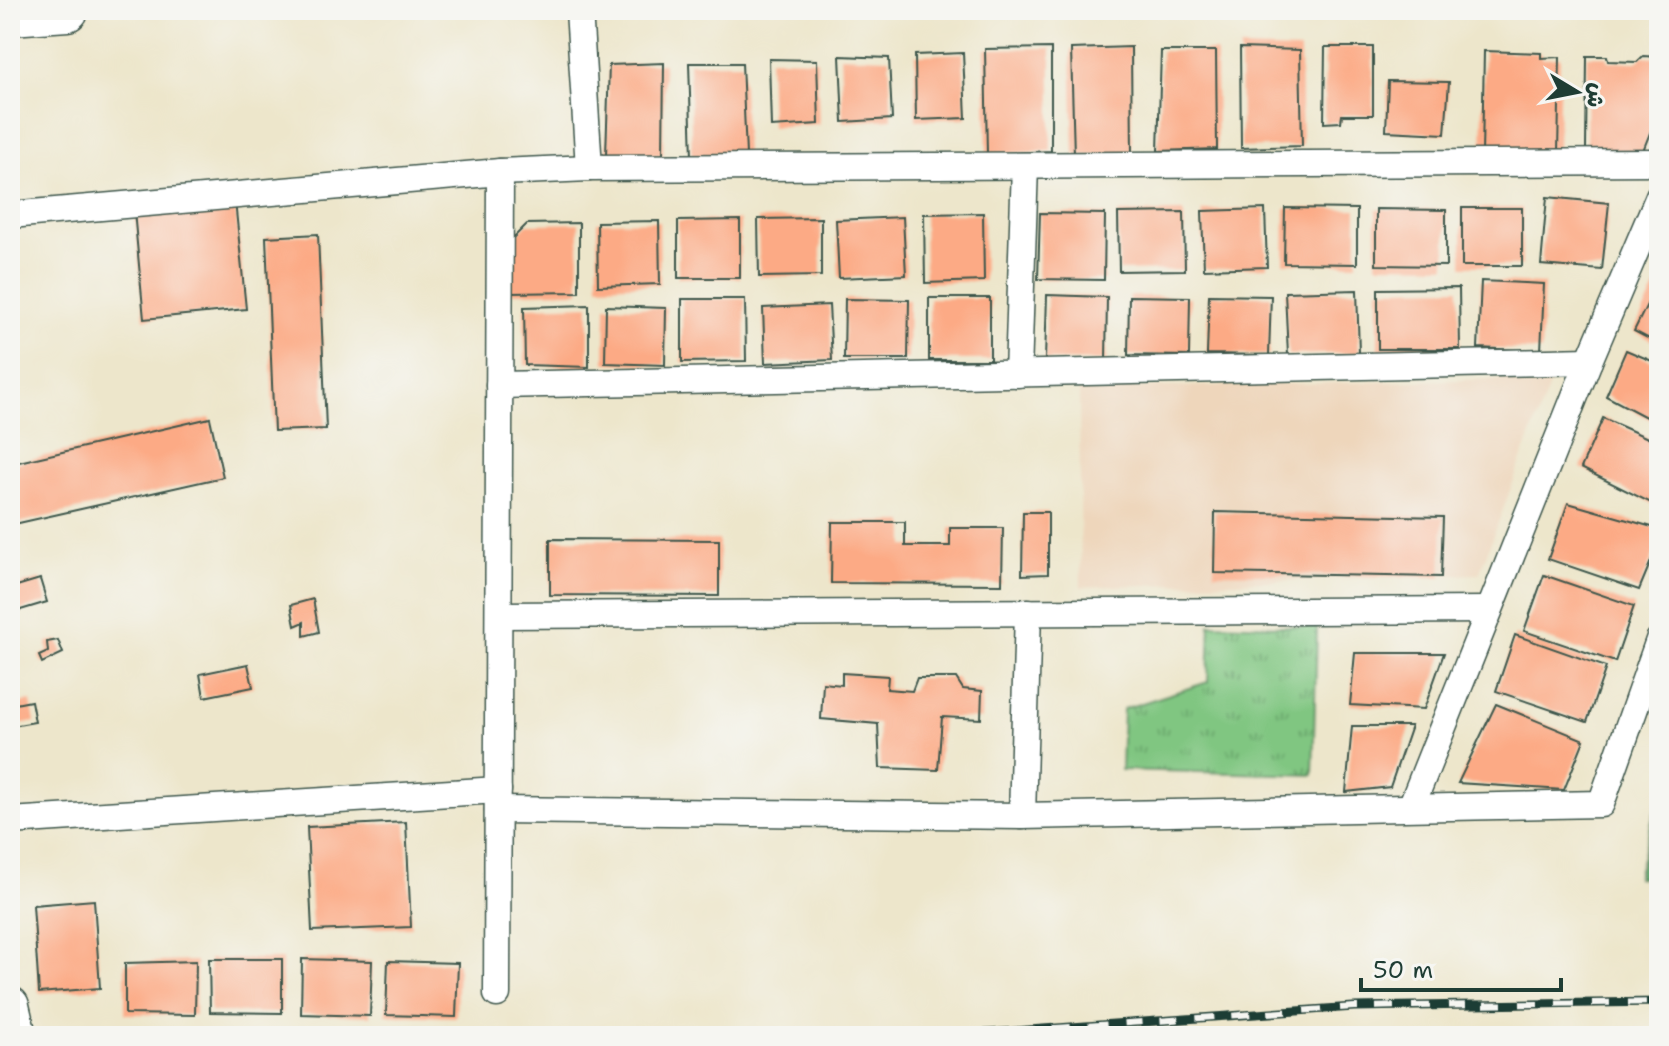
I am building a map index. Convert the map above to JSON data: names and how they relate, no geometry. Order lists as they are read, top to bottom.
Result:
{
  "scale_bar": "50 m",
  "north": "right"
}
